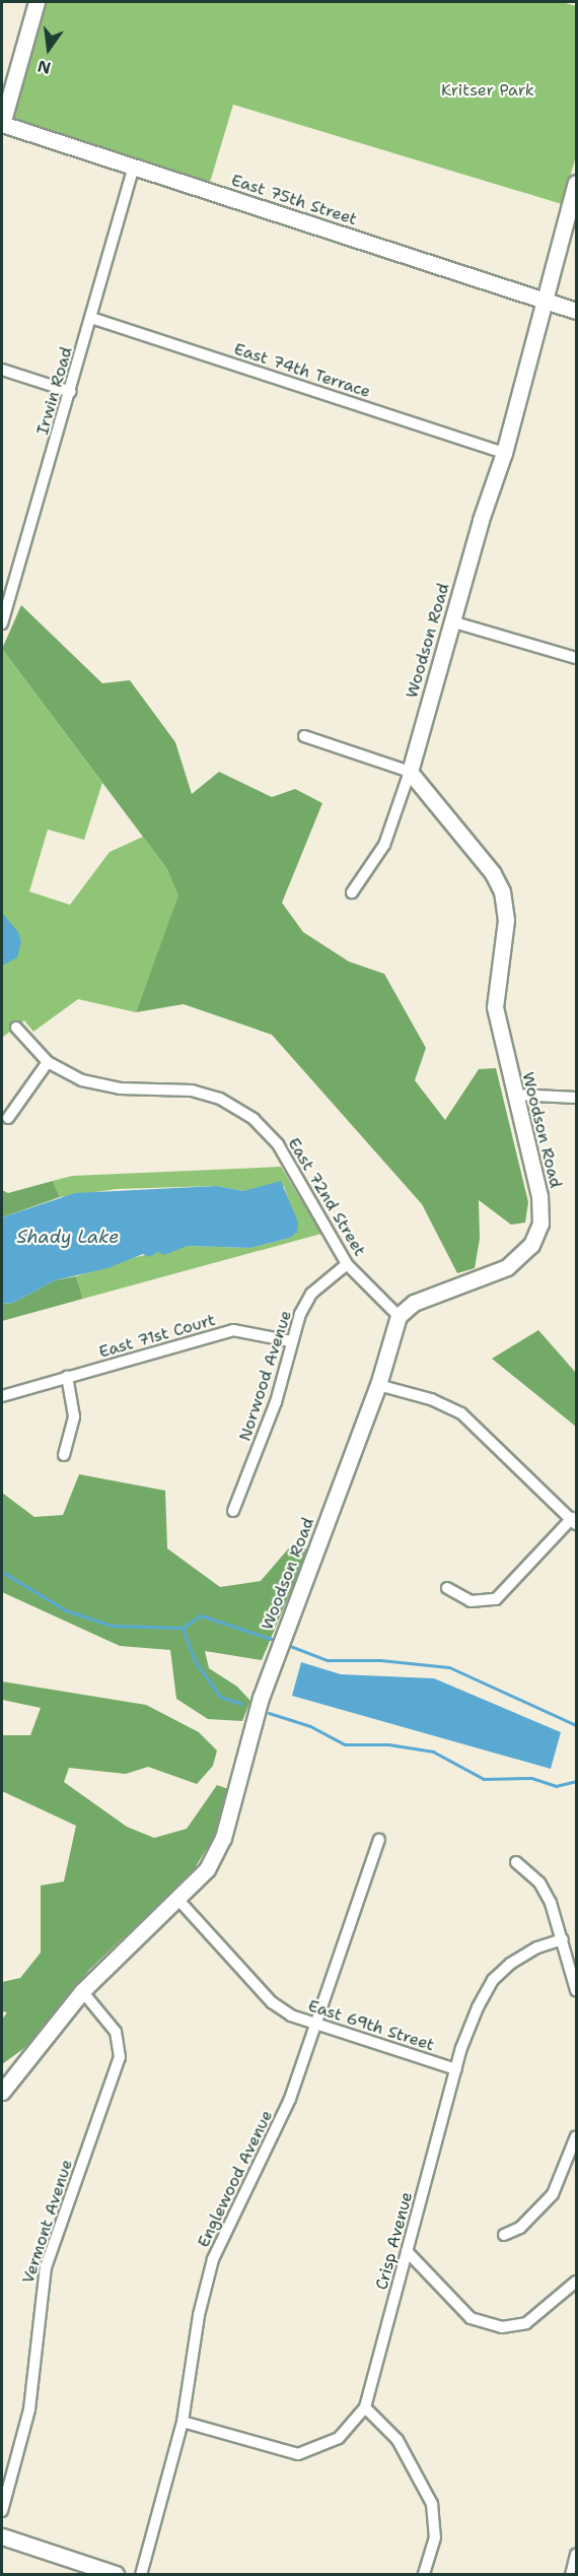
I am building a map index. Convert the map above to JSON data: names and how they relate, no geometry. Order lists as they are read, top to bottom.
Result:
{
  "streets": {
    "street": [
      "East 75th Street",
      "East 74th Terrace",
      "Irwin Road",
      "Woodson Road",
      "East 72nd Street",
      "East 71st Court",
      "Norwood Avenue",
      "East 69th Street",
      "Englewood Avenue",
      "Vermont Avenue",
      "Crisp Avenue"
    ]
  },
  "crossings": [
    ["East 75th Street", "Irwin Road"],
    ["East 75th Street", "Woodson Road"],
    ["East 74th Terrace", "Irwin Road"],
    ["East 74th Terrace", "Woodson Road"],
    ["Woodson Road", "East 72nd Street"],
    ["Woodson Road", "East 69th Street"],
    ["Woodson Road", "Vermont Avenue"],
    ["East 72nd Street", "Norwood Avenue"],
    ["East 71st Court", "Norwood Avenue"],
    ["East 69th Street", "Englewood Avenue"],
    ["East 69th Street", "Crisp Avenue"]
  ],
  "water": ["Shady Lake"],
  "parks": ["Kritser Park"],
  "north": "bottom"
}
